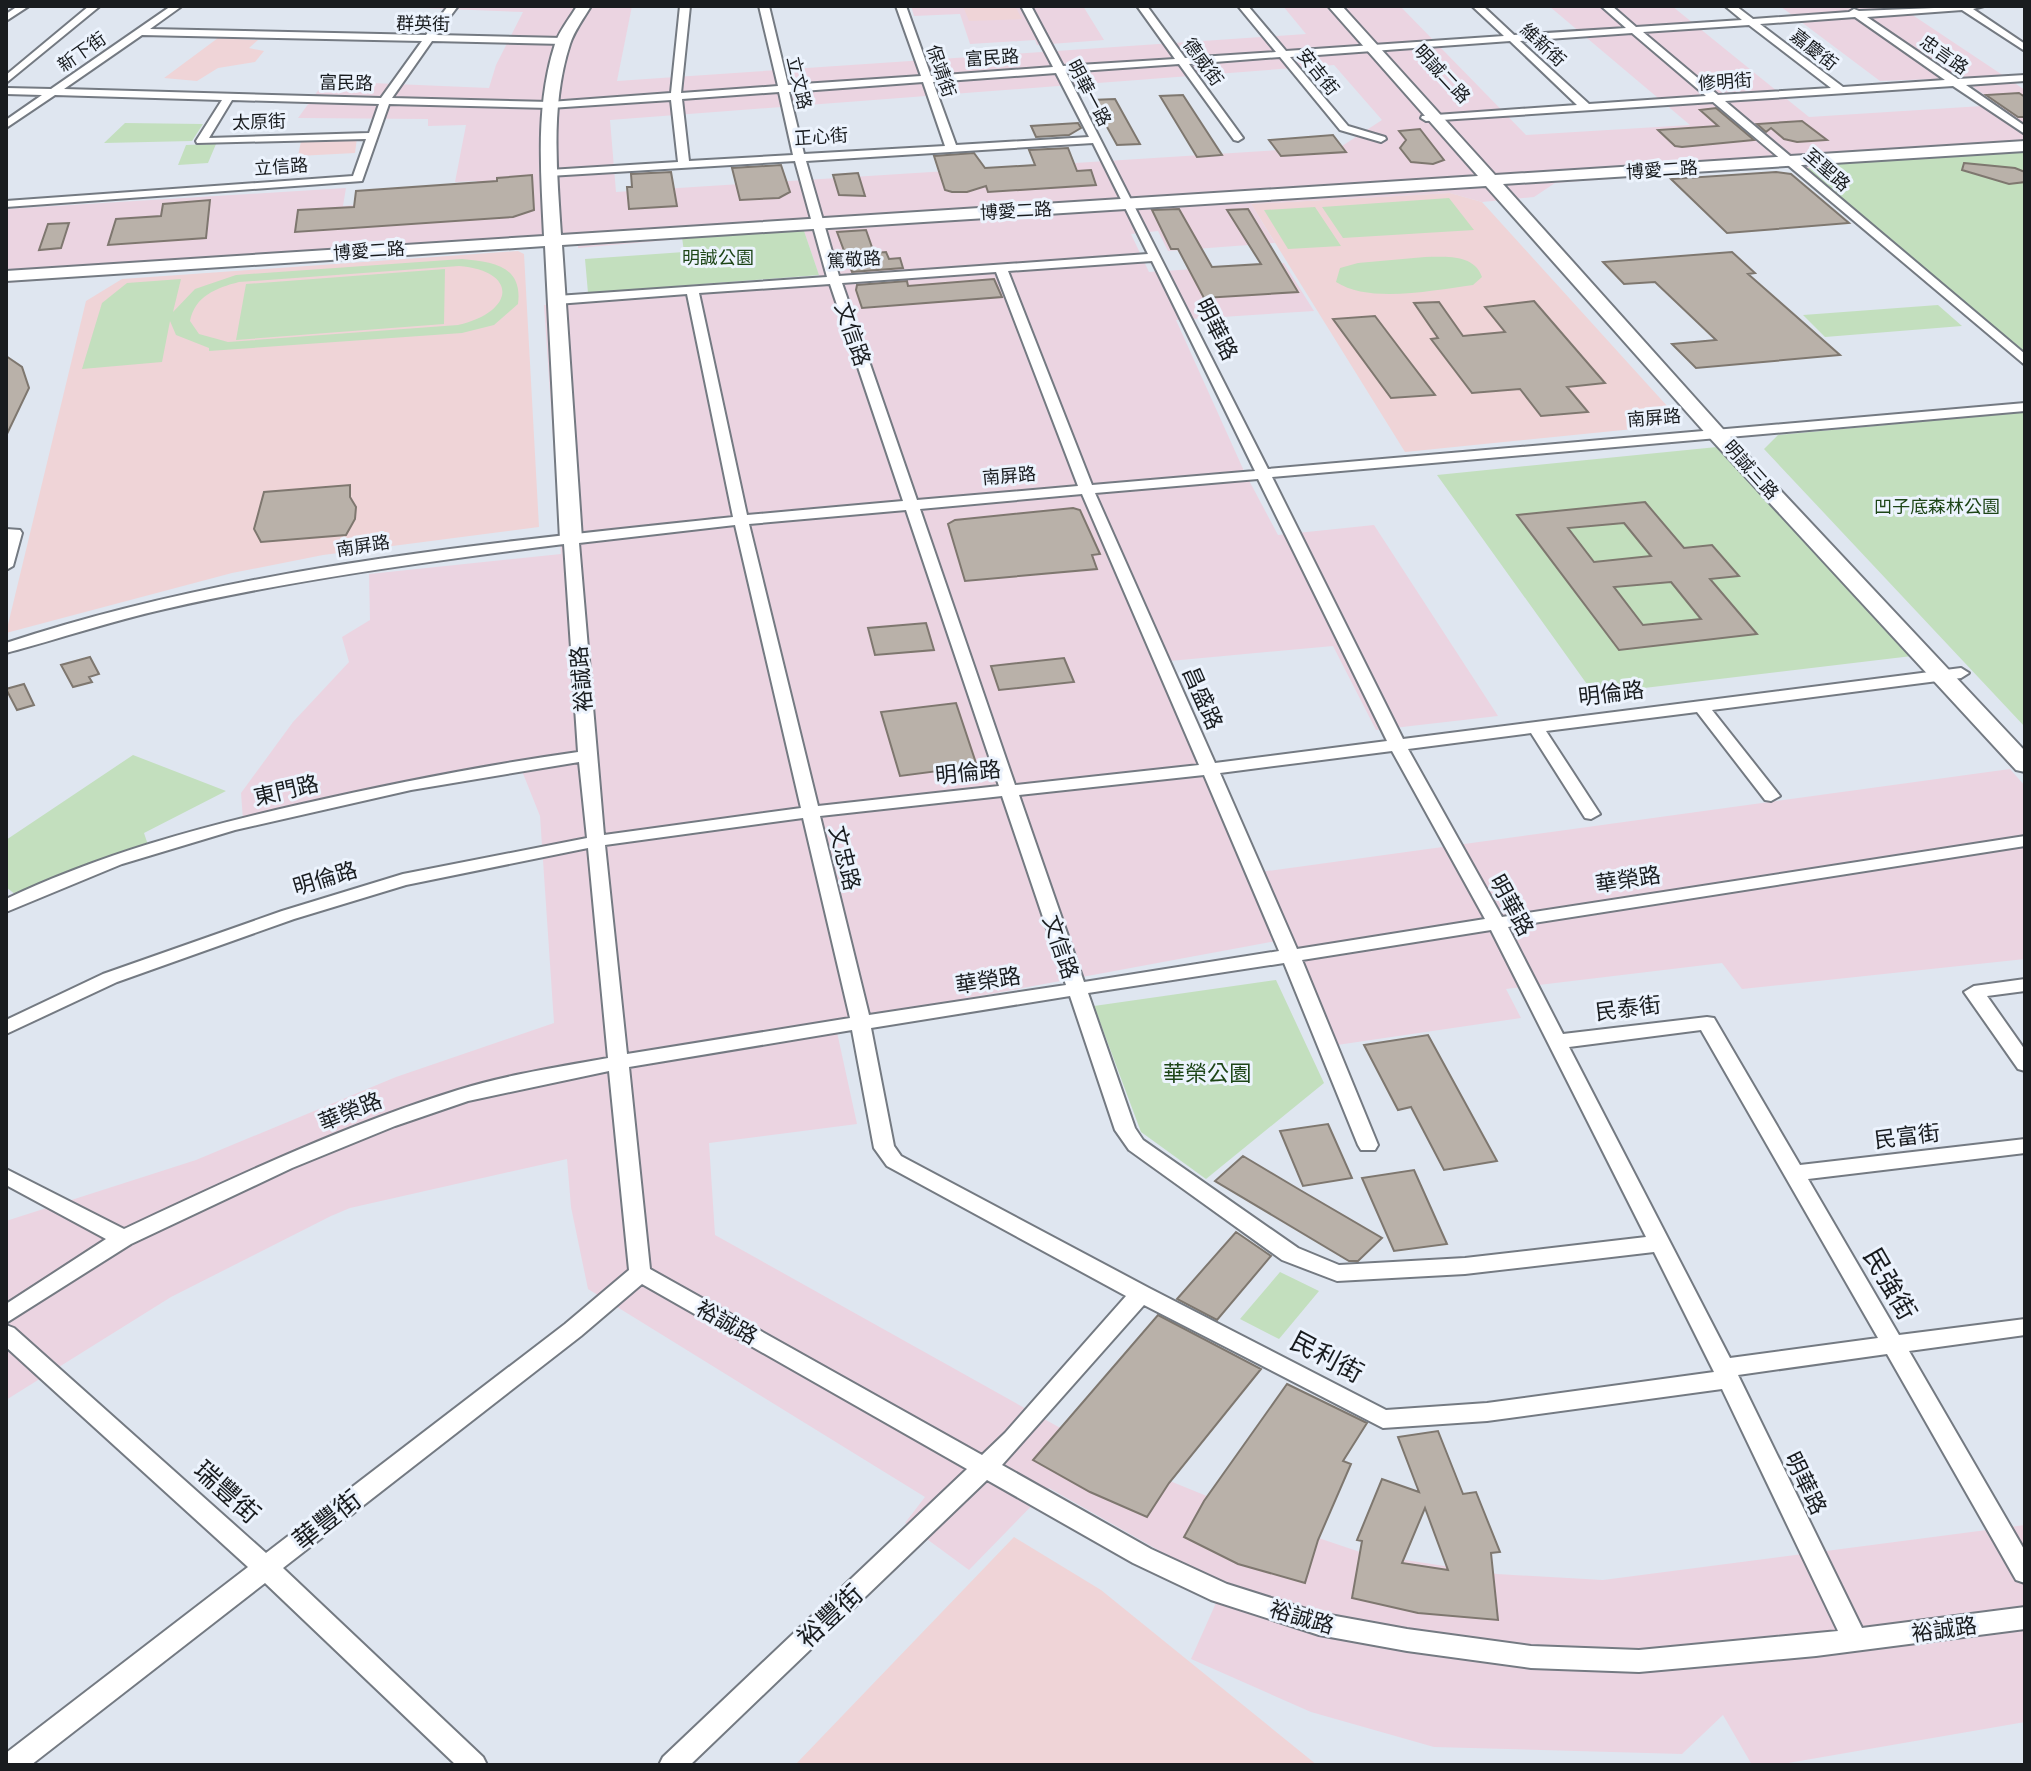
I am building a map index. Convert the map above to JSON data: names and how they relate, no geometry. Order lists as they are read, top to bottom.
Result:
{
  "streets": {
    "street": [
      "群英街",
      "維新街",
      "嘉慶街",
      "新下街",
      "忠言路",
      "富民路",
      "德威街",
      "保靖街",
      "安吉街",
      "明誠二路",
      "修明街",
      "立文路",
      "明華一路",
      "太原街",
      "正心街",
      "立信路",
      "博愛二路",
      "至聖路",
      "篤敬路",
      "明華路",
      "文信路",
      "南屏路",
      "明誠三路",
      "裕誠路",
      "明倫路",
      "昌盛路",
      "東門路",
      "文忠路",
      "華榮路",
      "民泰街",
      "民富街",
      "民強街",
      "民利街",
      "瑞豐街",
      "華豐街",
      "裕豐街"
    ]
  },
  "crossings": [
    ["群英街", "新下街"],
    ["群英街", "立信路"],
    ["群英街", "裕誠路"],
    ["維新街", "富民路"],
    ["維新街", "修明街"],
    ["嘉慶街", "富民路"],
    ["嘉慶街", "修明街"],
    ["新下街", "富民路"],
    ["忠言路", "富民路"],
    ["忠言路", "修明街"],
    ["忠言路", "博愛二路"],
    ["富民路", "德威街"],
    ["富民路", "保靖街"],
    ["富民路", "安吉街"],
    ["富民路", "明誠二路"],
    ["富民路", "立文路"],
    ["富民路", "明華一路"],
    ["富民路", "太原街"],
    ["富民路", "立信路"],
    ["富民路", "至聖路"],
    ["富民路", "裕誠路"],
    ["保靖街", "正心街"],
    ["明誠二路", "修明街"],
    ["明誠二路", "博愛二路"],
    ["明誠二路", "明誠三路"],
    ["修明街", "至聖路"],
    ["立文路", "正心街"],
    ["立文路", "博愛二路"],
    ["立文路", "文信路"],
    ["明華一路", "正心街"],
    ["明華一路", "博愛二路"],
    ["明華一路", "明華路"],
    ["太原街", "立信路"],
    ["正心街", "裕誠路"],
    ["博愛二路", "至聖路"],
    ["博愛二路", "明華路"],
    ["博愛二路", "文信路"],
    ["博愛二路", "明誠三路"],
    ["博愛二路", "裕誠路"],
    ["篤敬路", "明華路"],
    ["篤敬路", "文信路"],
    ["篤敬路", "裕誠路"],
    ["篤敬路", "昌盛路"],
    ["篤敬路", "文忠路"],
    ["明華路", "文信路"],
    ["明華路", "南屏路"],
    ["明華路", "裕誠路"],
    ["明華路", "明倫路"],
    ["明華路", "華榮路"],
    ["明華路", "民泰街"],
    ["明華路", "民利街"],
    ["文信路", "南屏路"],
    ["文信路", "明倫路"],
    ["文信路", "華榮路"],
    ["南屏路", "明誠三路"],
    ["南屏路", "裕誠路"],
    ["南屏路", "昌盛路"],
    ["南屏路", "文忠路"],
    ["明誠三路", "明倫路"],
    ["裕誠路", "明倫路"],
    ["裕誠路", "東門路"],
    ["裕誠路", "華榮路"],
    ["裕誠路", "華豐街"],
    ["裕誠路", "裕豐街"],
    ["明倫路", "昌盛路"],
    ["明倫路", "文忠路"],
    ["昌盛路", "華榮路"],
    ["文忠路", "華榮路"],
    ["文忠路", "民利街"],
    ["民泰街", "民強街"],
    ["民富街", "民強街"],
    ["民強街", "民利街"],
    ["瑞豐街", "華豐街"]
  ],
  "parks": ["明誠公園", "凹子底森林公園", "華榮公園"]
}
